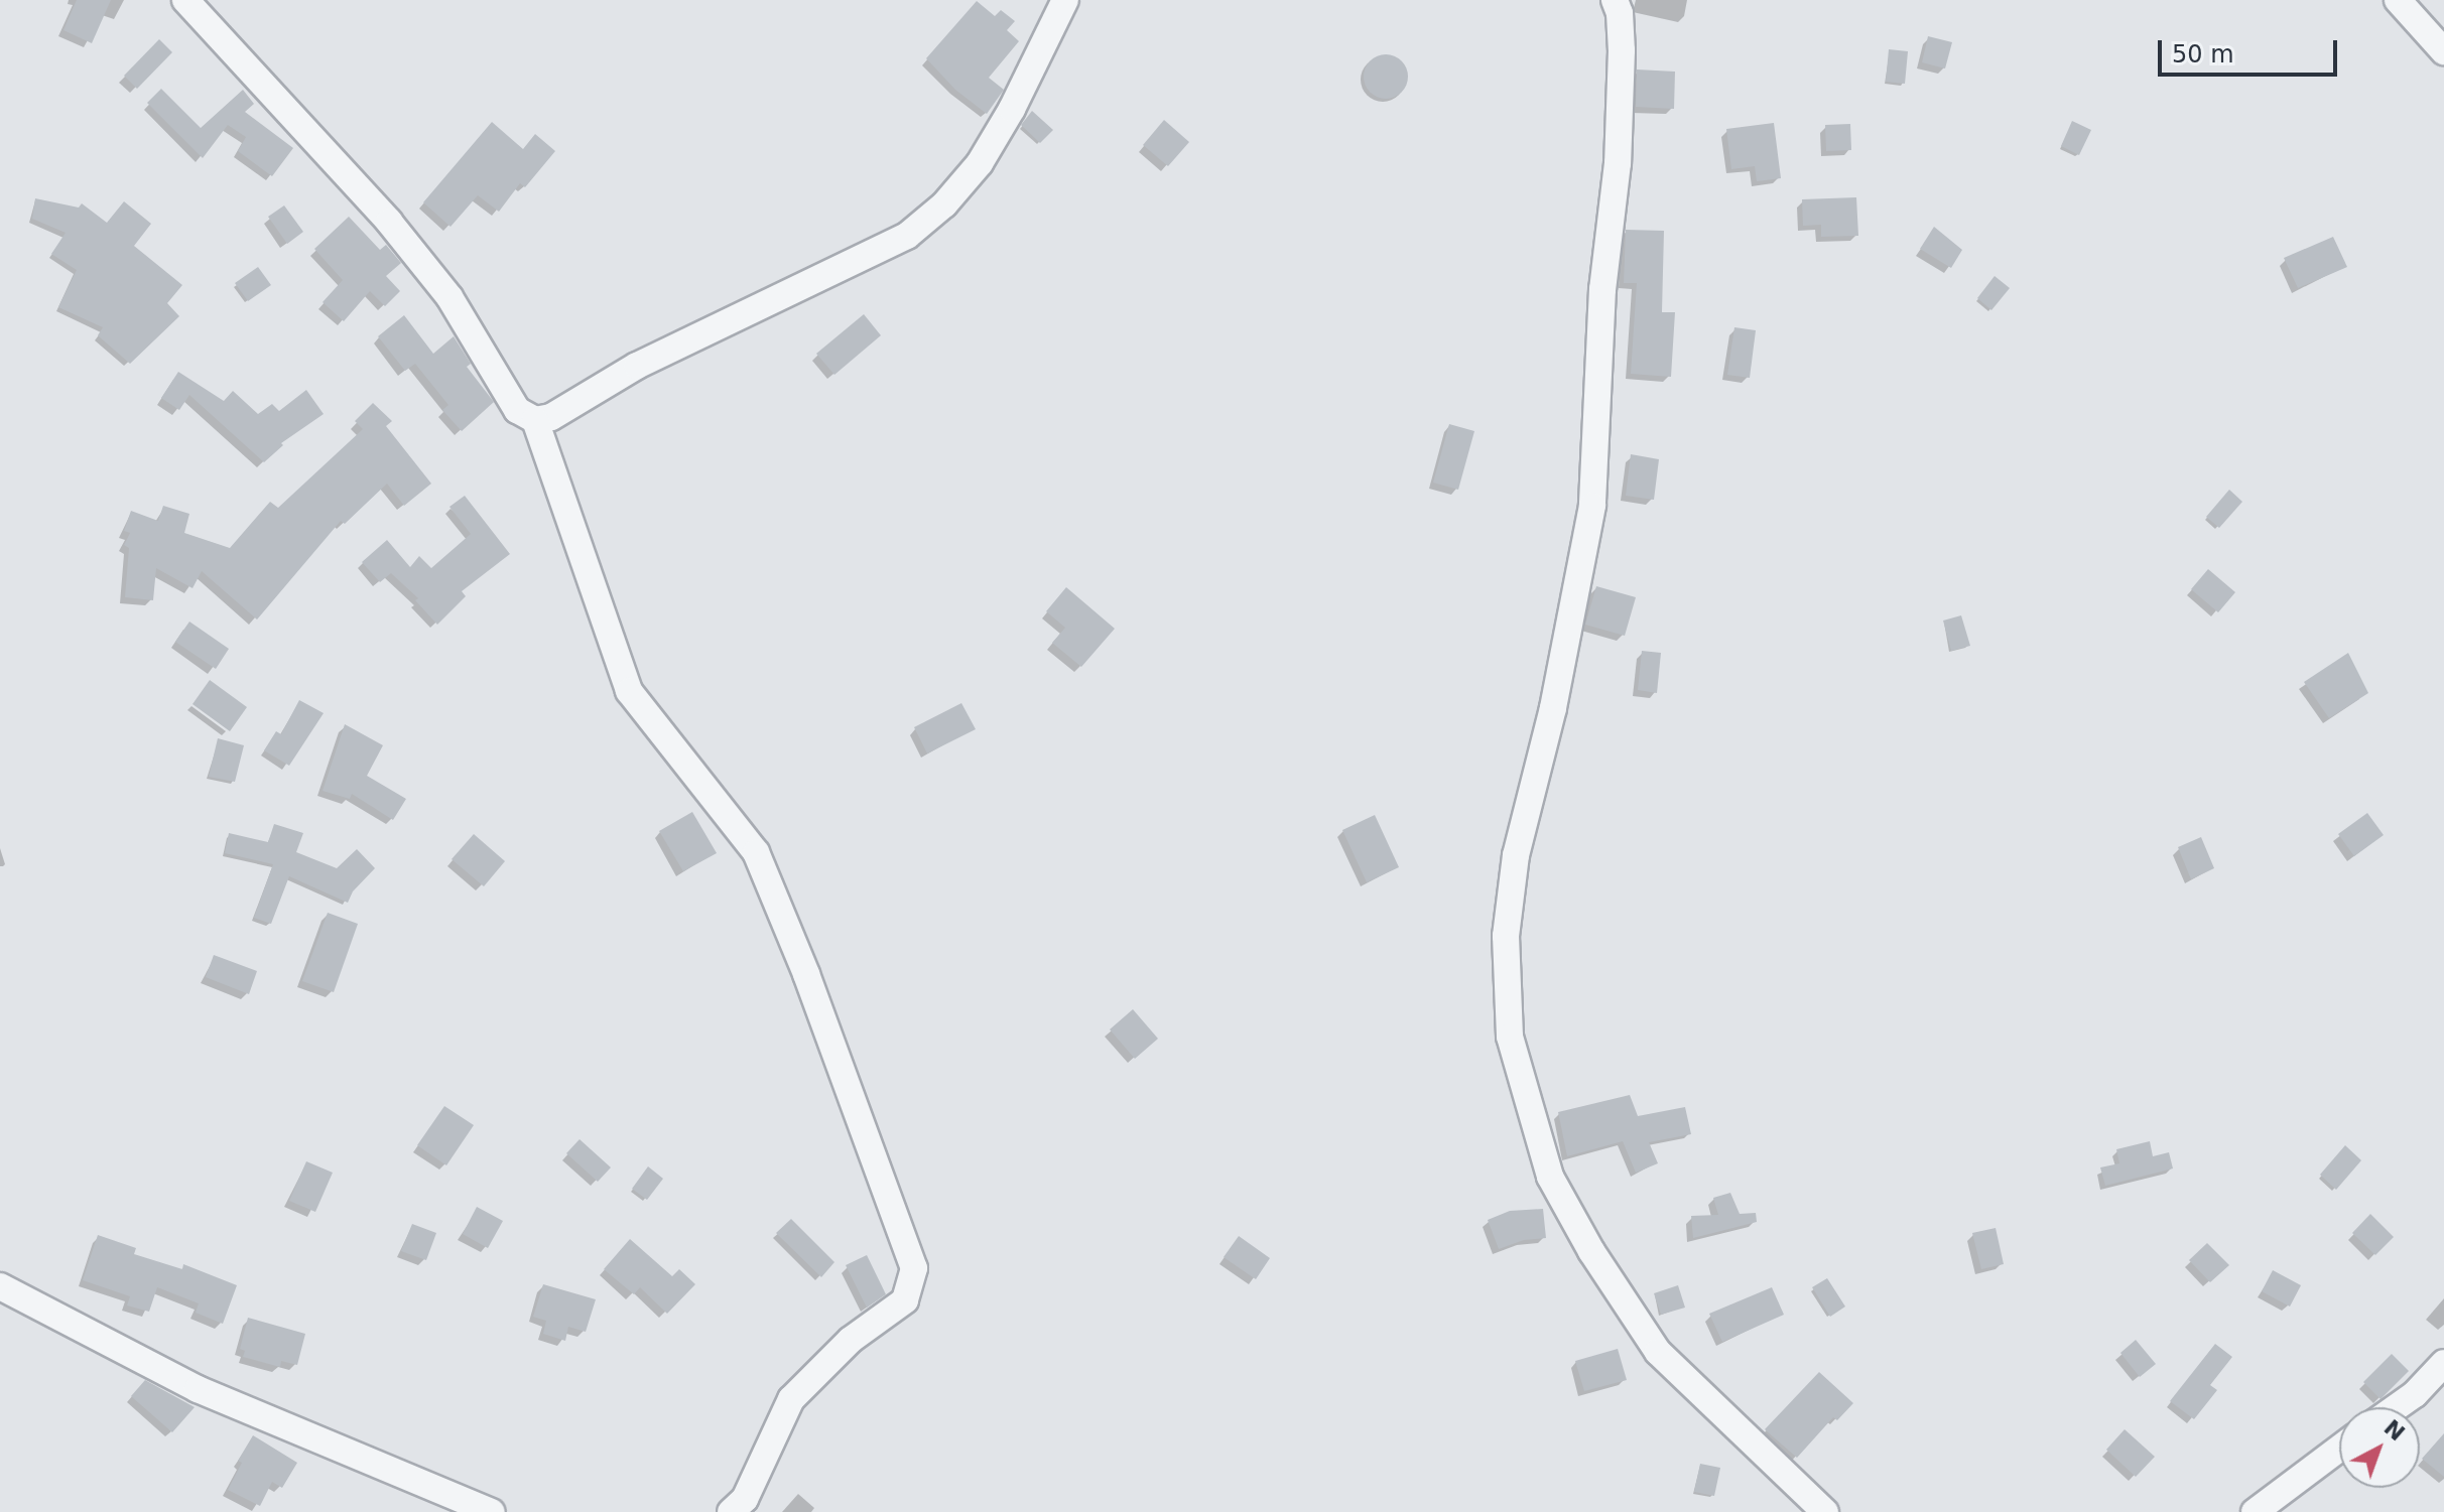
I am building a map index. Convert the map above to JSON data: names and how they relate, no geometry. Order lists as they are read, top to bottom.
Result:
{
  "scale_bar": "50 m",
  "north": "top right"
}
